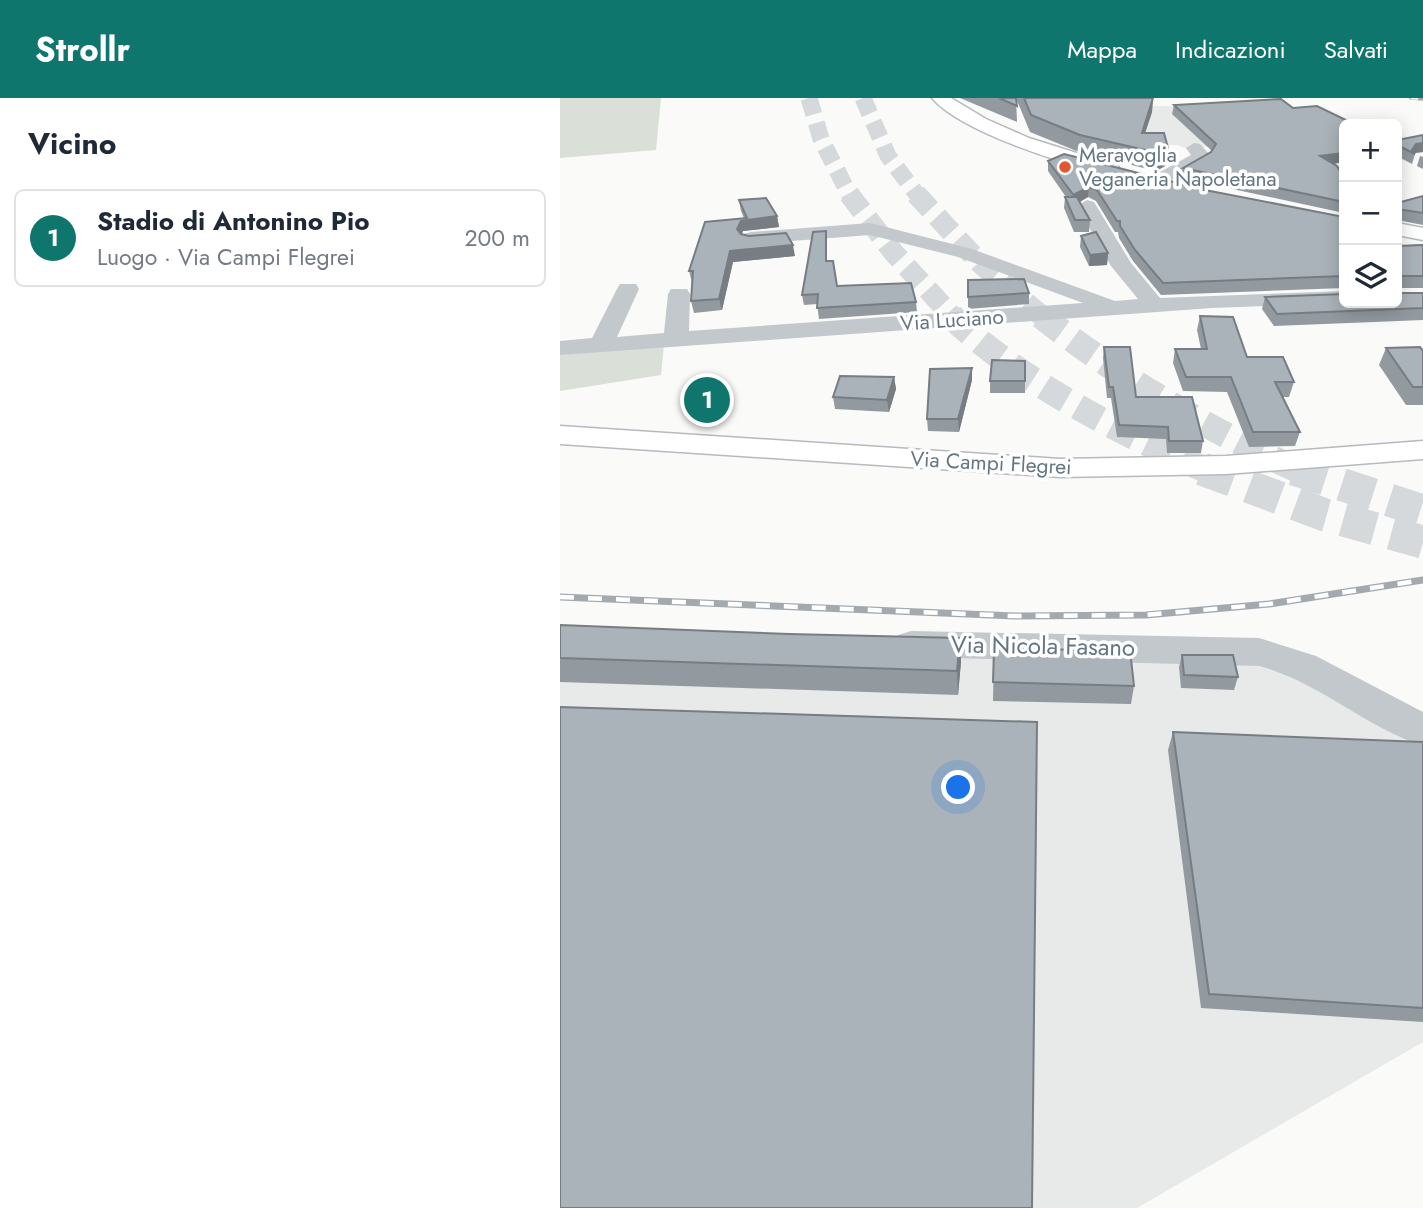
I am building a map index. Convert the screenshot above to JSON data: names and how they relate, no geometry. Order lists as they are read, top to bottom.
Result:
{
  "streets": {
    "main road": ["Via Campi Flegrei"],
    "street": ["Via Luciano", "Via Nicola Fasano"]
  },
  "places": ["Meravoglia Veganeria Napoletana"],
  "page": {
    "header": "Strollr",
    "nav": ["Mappa", "Indicazioni", "Salvati"],
    "heading": "Vicino",
    "map_buttons": ["+", "−"],
    "list": [
      {
        "mark": "1",
        "name": "Stadio di Antonino Pio",
        "note": "Luogo · Via Campi Flegrei",
        "value": "200 m"
      }
    ],
    "pins": "1"
  }
}
